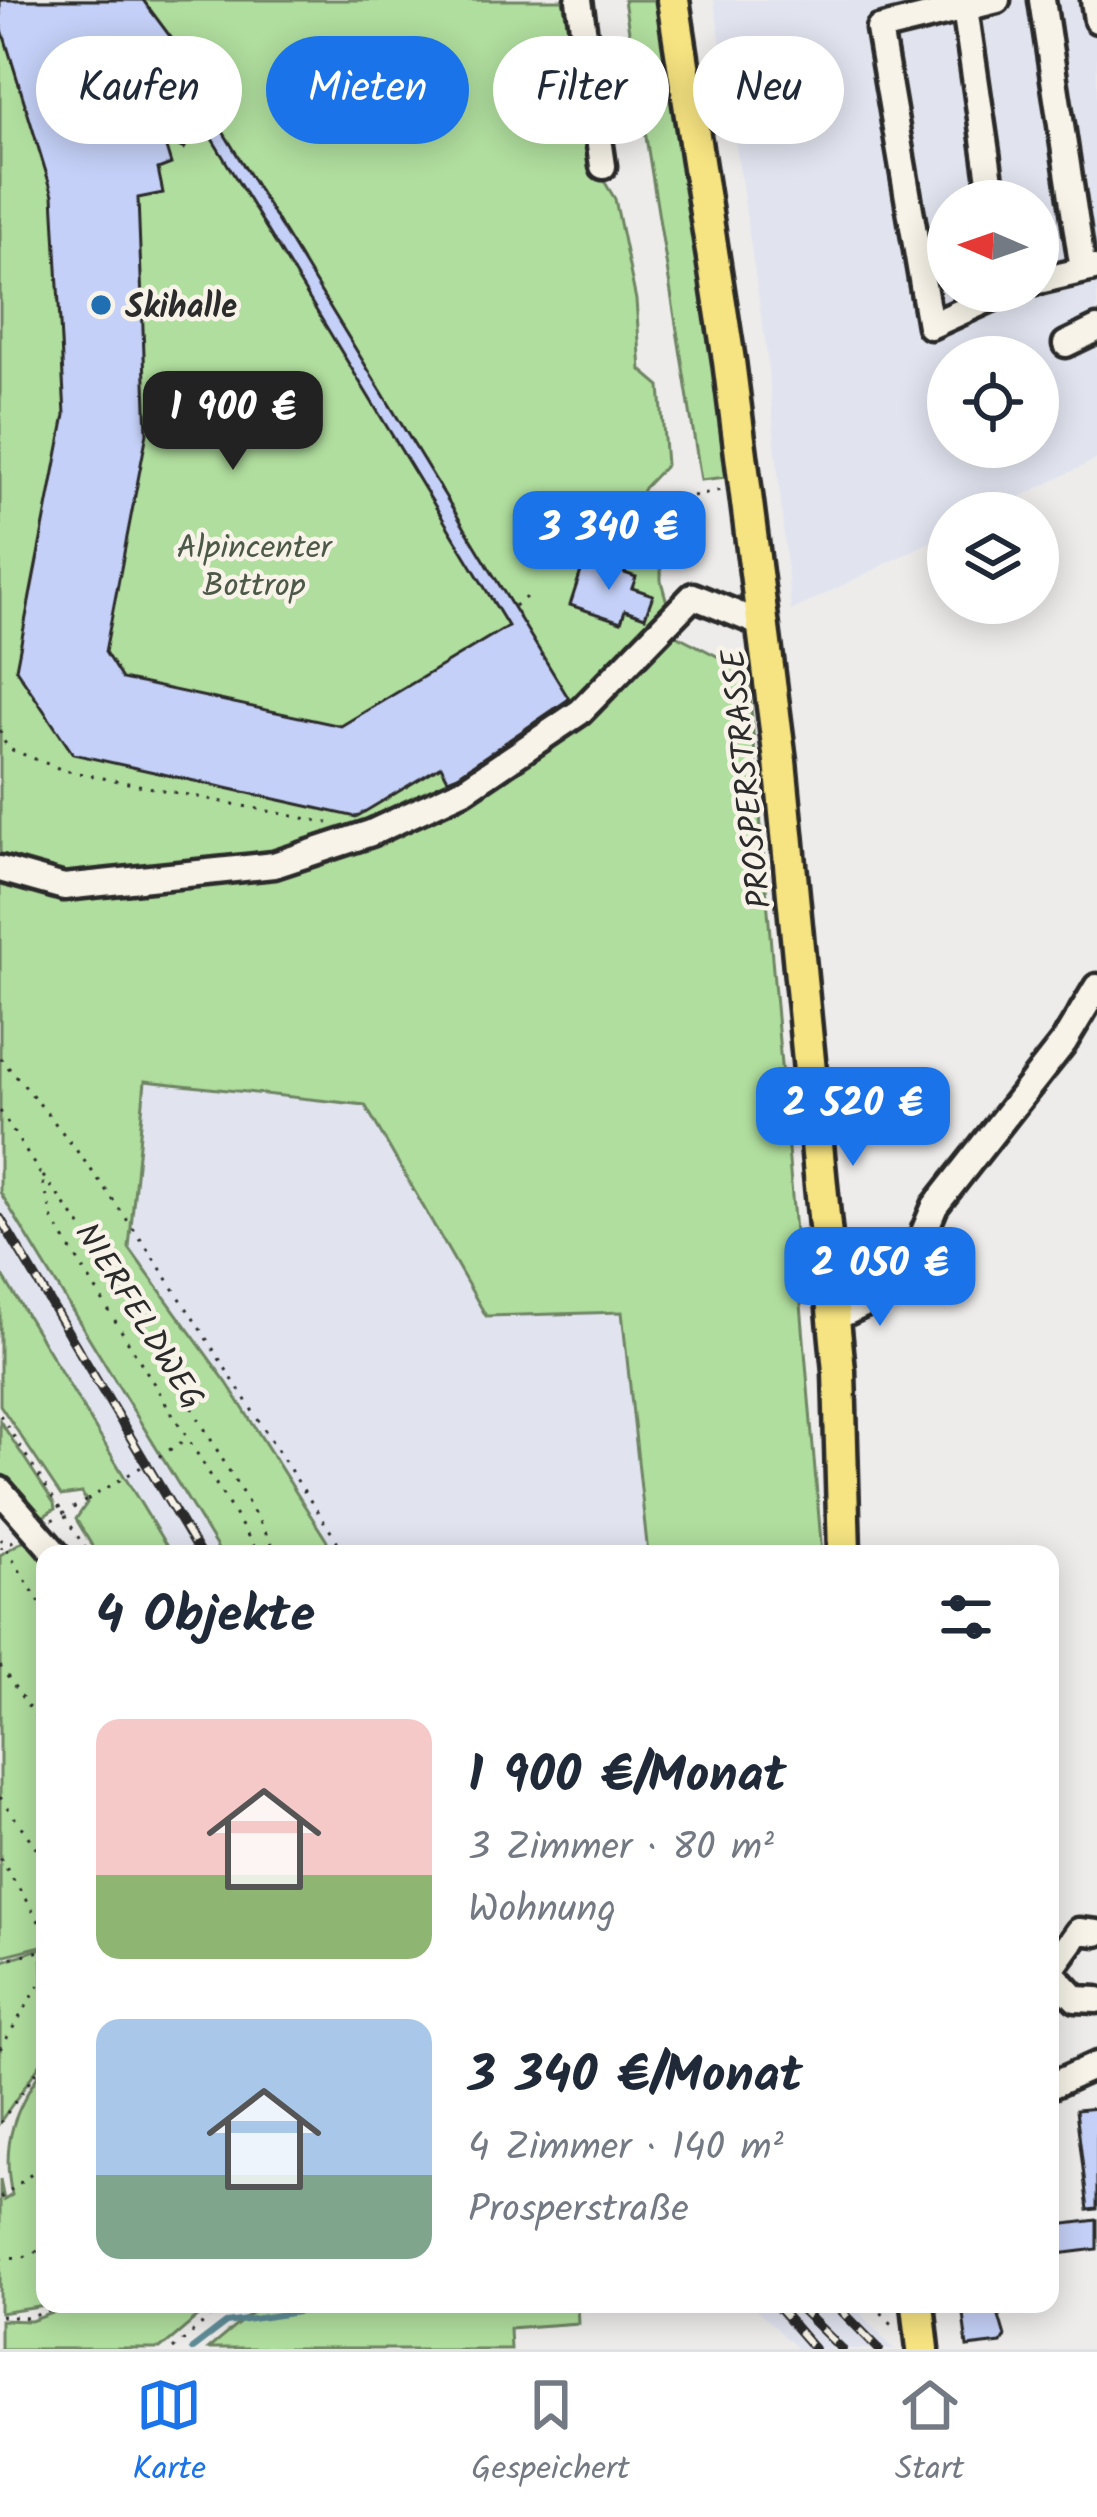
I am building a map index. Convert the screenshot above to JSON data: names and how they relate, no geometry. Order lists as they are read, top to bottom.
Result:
{
  "streets": {
    "main road": ["PROSPERSTRASSE"],
    "path": ["NIERFELDWEG"]
  },
  "parks": ["Alpincenter Bottrop"],
  "places": ["Skihalle"],
  "north": "left",
  "page": {
    "chip": [
      "Kaufen",
      "Mieten",
      "Filter",
      "Neu"
    ],
    "price": [
      "1 900 €",
      "3 340 €",
      "2 520 €",
      "2 050 €"
    ],
    "heading": "4 Objekte",
    "list": [
      {
        "name": "1 900 €/Monat",
        "note": "3 Zimmer · 80 m² · Wohnung"
      },
      {
        "name": "3 340 €/Monat",
        "note": "4 Zimmer · 140 m² · Prosperstraße"
      }
    ],
    "tabs": ["Karte", "Gespeichert", "Start"]
  }
}
